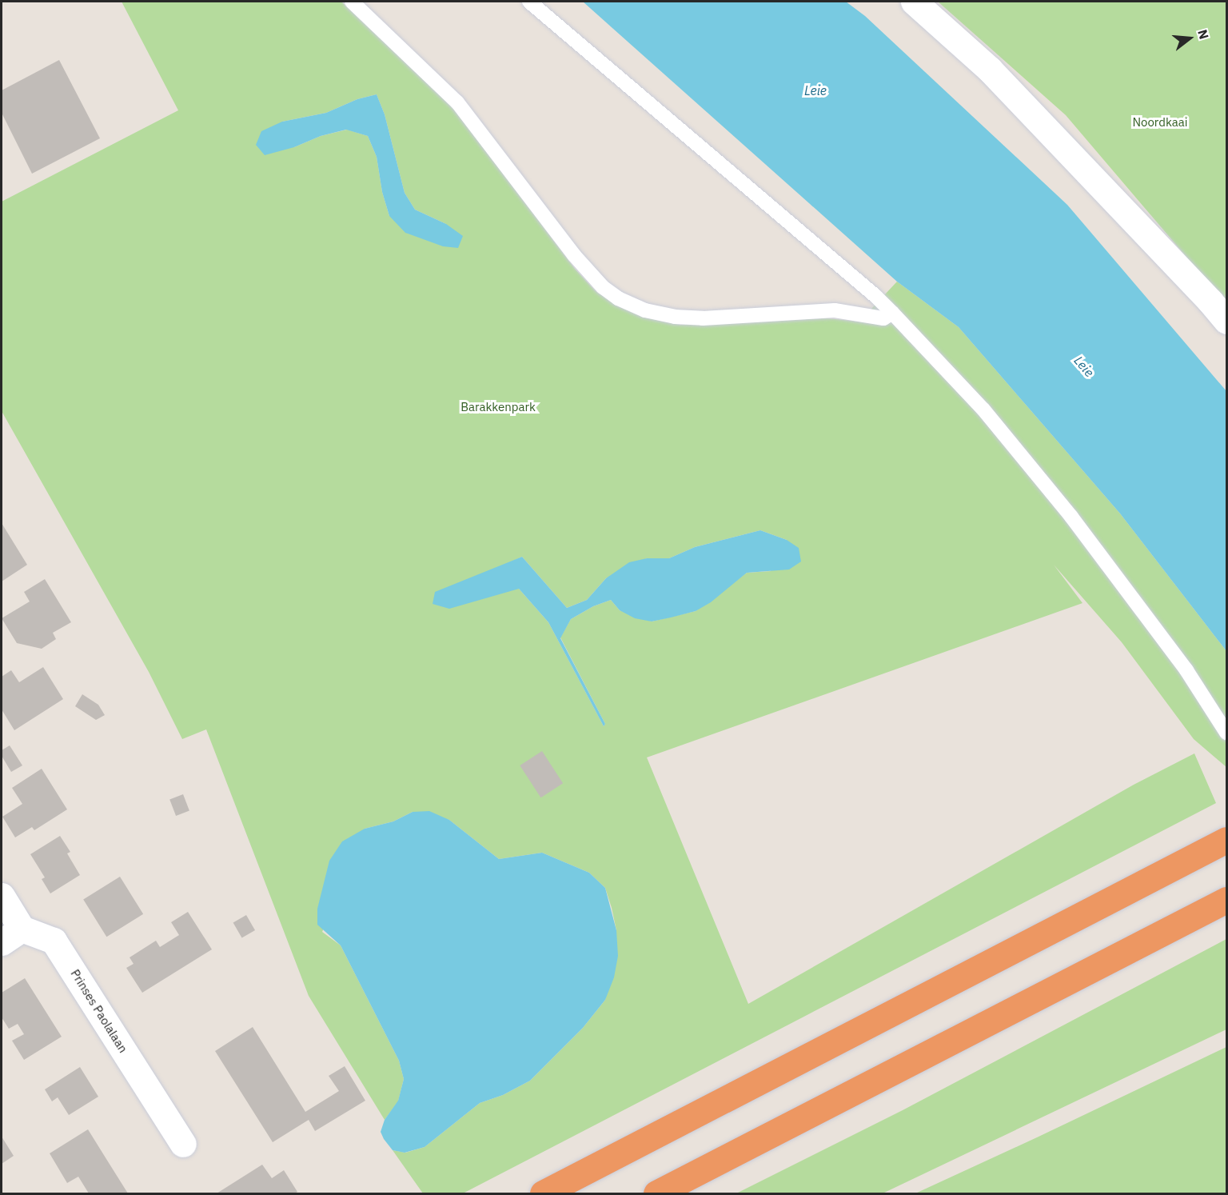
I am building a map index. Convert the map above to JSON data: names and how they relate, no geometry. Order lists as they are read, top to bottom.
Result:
{
  "streets": {
    "street": ["Prinses Paolalaan"]
  },
  "water": ["Leie"],
  "parks": ["Noordkaai", "Barakkenpark"],
  "north": "right"
}
